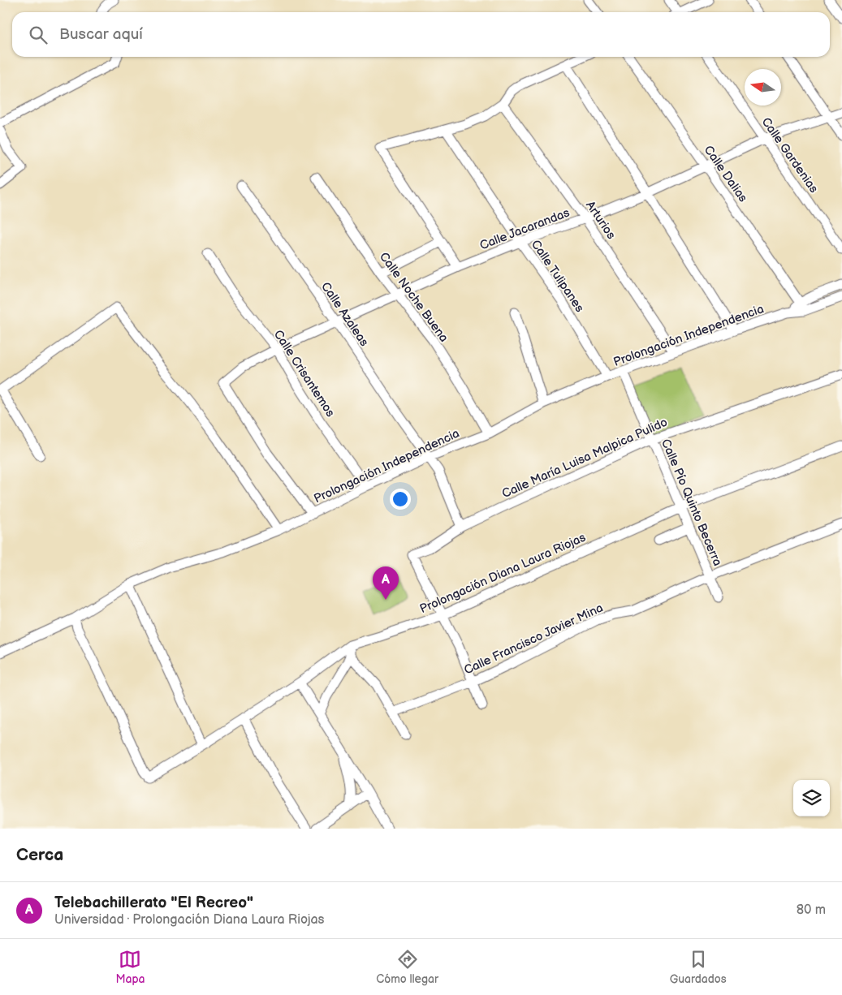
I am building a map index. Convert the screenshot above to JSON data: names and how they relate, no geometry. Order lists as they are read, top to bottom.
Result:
{
  "streets": {
    "street": [
      "Calle Gardenias",
      "Calle Dalias",
      "Arturios",
      "Calle Jacarandas",
      "Calle Tulipanes",
      "Calle Noche Buena",
      "Calle Azaleas",
      "Prolongación Independencia",
      "Calle Crisantemos",
      "Calle María Luisa Malpica Pulido",
      "Calle Pío Quinto Becerra",
      "Prolongación Diana Laura Riojas",
      "Calle Francisco Javier Mina"
    ]
  },
  "crossings": [
    ["Calle Gardenias", "Calle Jacarandas"],
    ["Calle Dalias", "Calle Jacarandas"],
    ["Calle Dalias", "Prolongación Independencia"],
    ["Arturios", "Calle Jacarandas"],
    ["Arturios", "Prolongación Independencia"],
    ["Calle Jacarandas", "Calle Tulipanes"],
    ["Calle Jacarandas", "Calle Noche Buena"],
    ["Calle Jacarandas", "Calle Azaleas"],
    ["Calle Jacarandas", "Prolongación Independencia"],
    ["Calle Jacarandas", "Calle Crisantemos"],
    ["Calle Tulipanes", "Prolongación Independencia"],
    ["Calle Noche Buena", "Prolongación Independencia"],
    ["Calle Azaleas", "Prolongación Independencia"],
    ["Calle Azaleas", "Calle María Luisa Malpica Pulido"],
    ["Prolongación Independencia", "Calle Crisantemos"],
    ["Prolongación Independencia", "Calle Pío Quinto Becerra"],
    ["Prolongación Independencia", "Prolongación Diana Laura Riojas"],
    ["Calle María Luisa Malpica Pulido", "Calle Pío Quinto Becerra"],
    ["Calle María Luisa Malpica Pulido", "Prolongación Diana Laura Riojas"],
    ["Calle Pío Quinto Becerra", "Prolongación Diana Laura Riojas"],
    ["Calle Pío Quinto Becerra", "Calle Francisco Javier Mina"]
  ],
  "north": "left",
  "page": {
    "search": "Buscar aquí",
    "pins": "A",
    "heading": "Cerca",
    "list": [
      {
        "mark": "A",
        "name": "Telebachillerato \"El Recreo\"",
        "note": "Universidad · Prolongación Diana Laura Riojas",
        "value": "80 m"
      }
    ],
    "nav": ["Mapa", "Cómo llegar", "Guardados"]
  }
}
